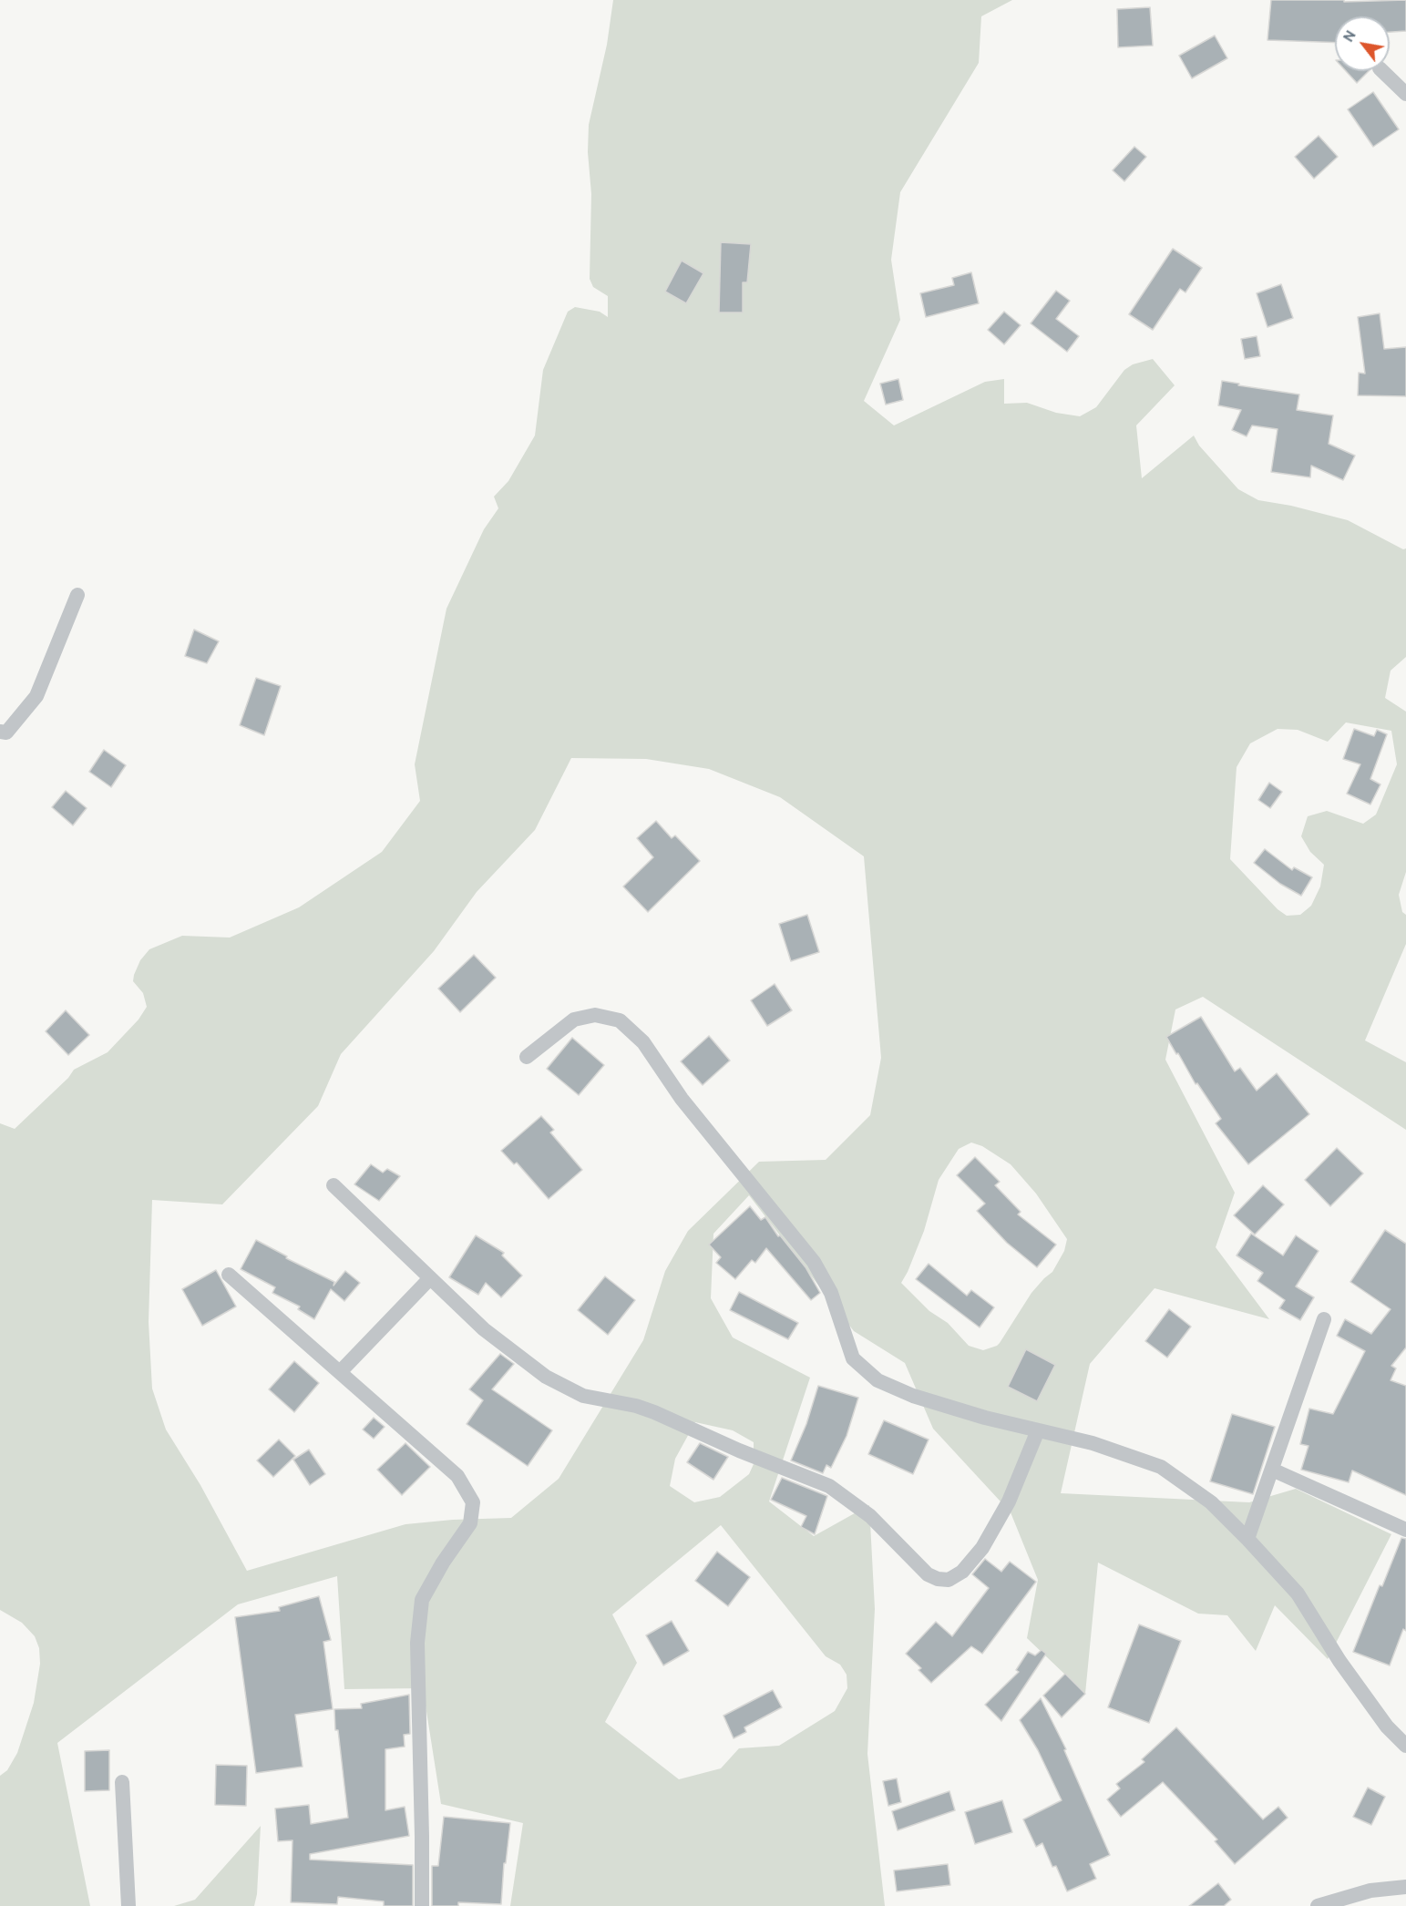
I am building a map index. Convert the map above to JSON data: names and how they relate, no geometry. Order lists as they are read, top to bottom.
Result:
{
  "north": "top left"
}
